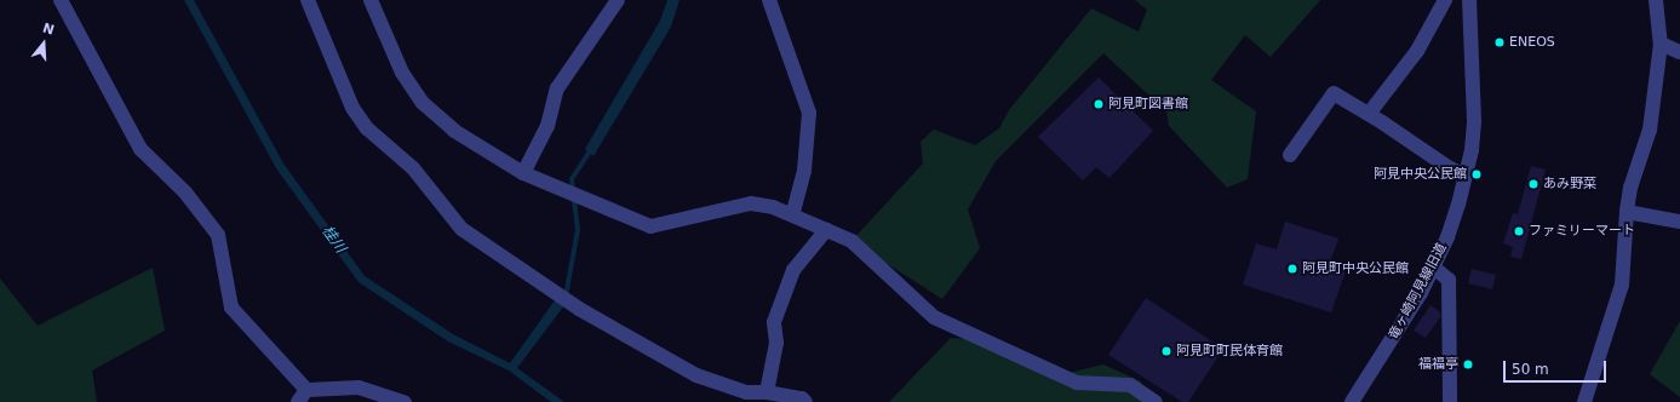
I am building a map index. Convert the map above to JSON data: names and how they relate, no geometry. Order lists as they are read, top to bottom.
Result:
{
  "streets": {
    "street": ["竜ヶ崎阿見線旧道"]
  },
  "water": ["桂川"],
  "places": [
    "ENEOS",
    "阿見町図書館",
    "阿見中央公民館",
    "あみ野菜",
    "ファミリーマート",
    "阿見町中央公民館",
    "阿見町町民体育館",
    "福福亭"
  ],
  "scale_bar": "50 m",
  "north": "top"
}
